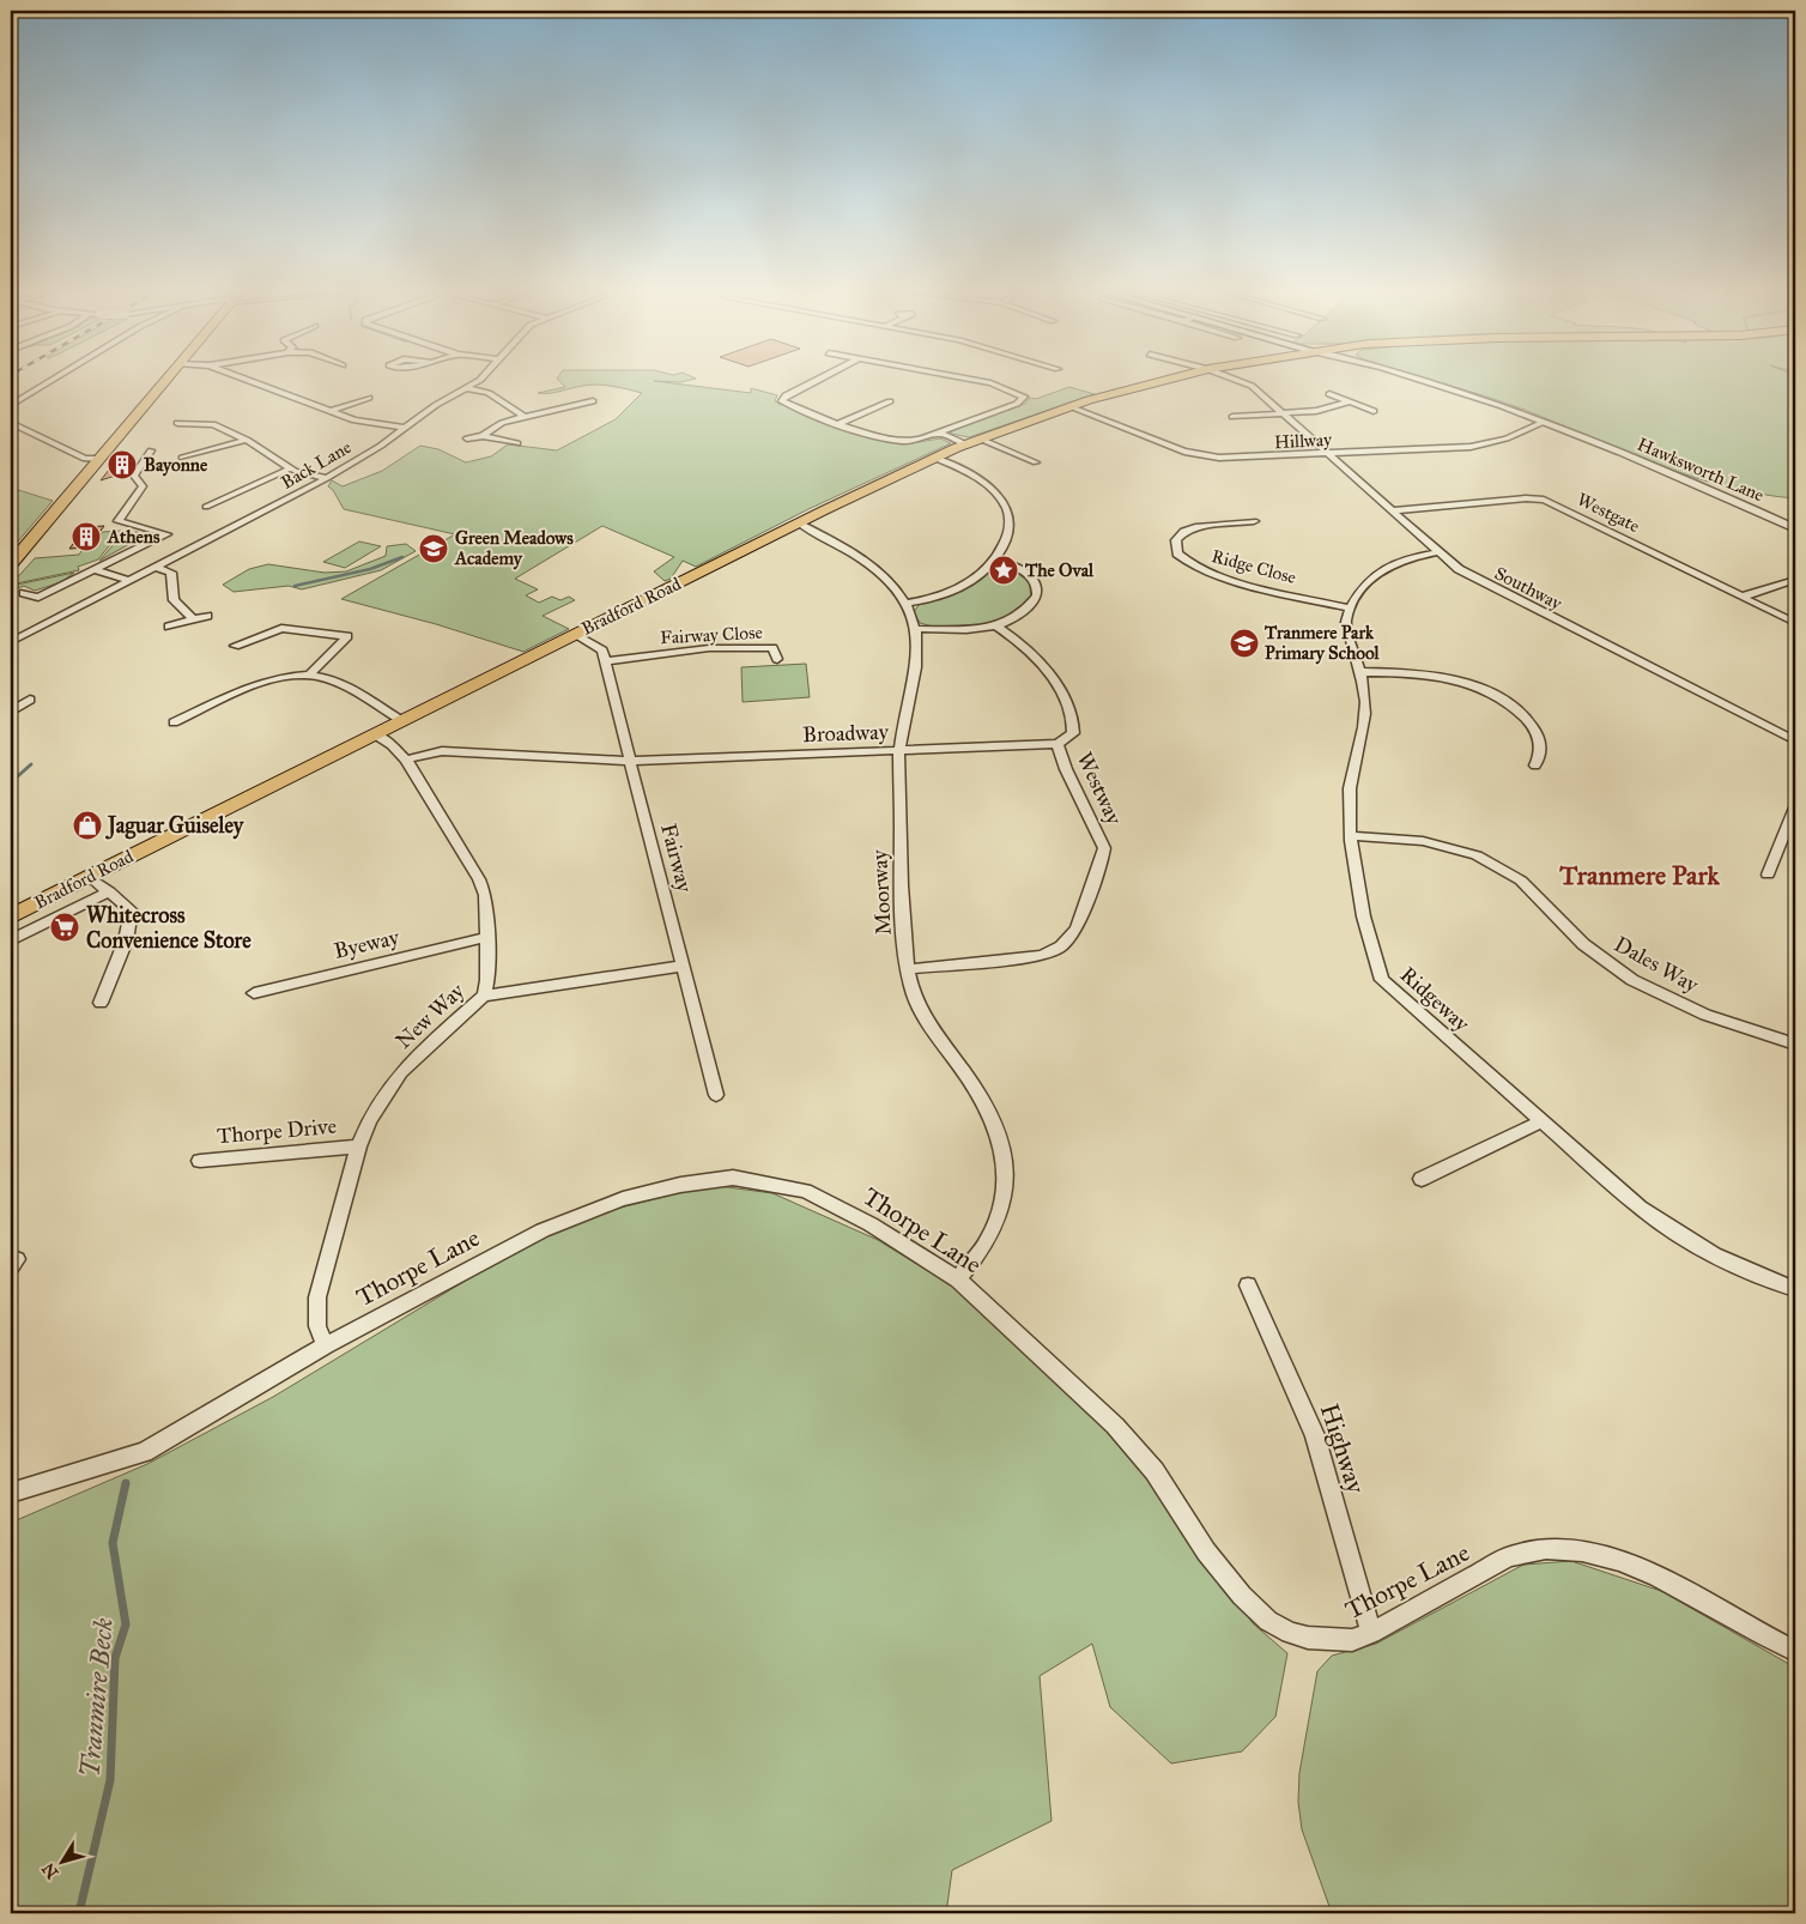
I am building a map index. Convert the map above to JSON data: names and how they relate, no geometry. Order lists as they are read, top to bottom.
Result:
{
  "streets": {
    "main road": ["Bradford Road"],
    "street": [
      "Hillway",
      "Back Lane",
      "Hawksworth Lane",
      "Westgate",
      "Ridge Close",
      "Southway",
      "Fairway Close",
      "Broadway",
      "Westway",
      "Fairway",
      "Moorway",
      "Byeway",
      "Dales Way",
      "Ridgeway",
      "New Way",
      "Thorpe Drive",
      "Thorpe Lane",
      "Highway"
    ]
  },
  "crossings": [
    ["Hillway", "Hawksworth Lane"],
    ["Hillway", "Southway"],
    ["Hillway", "Bradford Road"],
    ["Westgate", "Southway"],
    ["Ridge Close", "Ridgeway"],
    ["Bradford Road", "Fairway"],
    ["Bradford Road", "Moorway"],
    ["Bradford Road", "New Way"],
    ["Fairway Close", "Fairway"],
    ["Broadway", "Westway"],
    ["Broadway", "Fairway"],
    ["Broadway", "Moorway"],
    ["Broadway", "New Way"],
    ["Westway", "Moorway"],
    ["Moorway", "Thorpe Lane"],
    ["Byeway", "New Way"],
    ["Dales Way", "Ridgeway"],
    ["New Way", "Thorpe Drive"],
    ["New Way", "Thorpe Lane"],
    ["Thorpe Lane", "Highway"]
  ],
  "districts": ["Tranmere Park"],
  "water": ["Tranmire Beck"],
  "places": {
    "building": ["Bayonne", "Athens"],
    "school or university": ["Green Meadows Academy", "Tranmere Park Primary School"],
    "place": ["The Oval"],
    "shop": ["Jaguar Guiseley"],
    "supermarket": ["Whitecross Convenience Store"]
  },
  "north": "bottom left"
}
